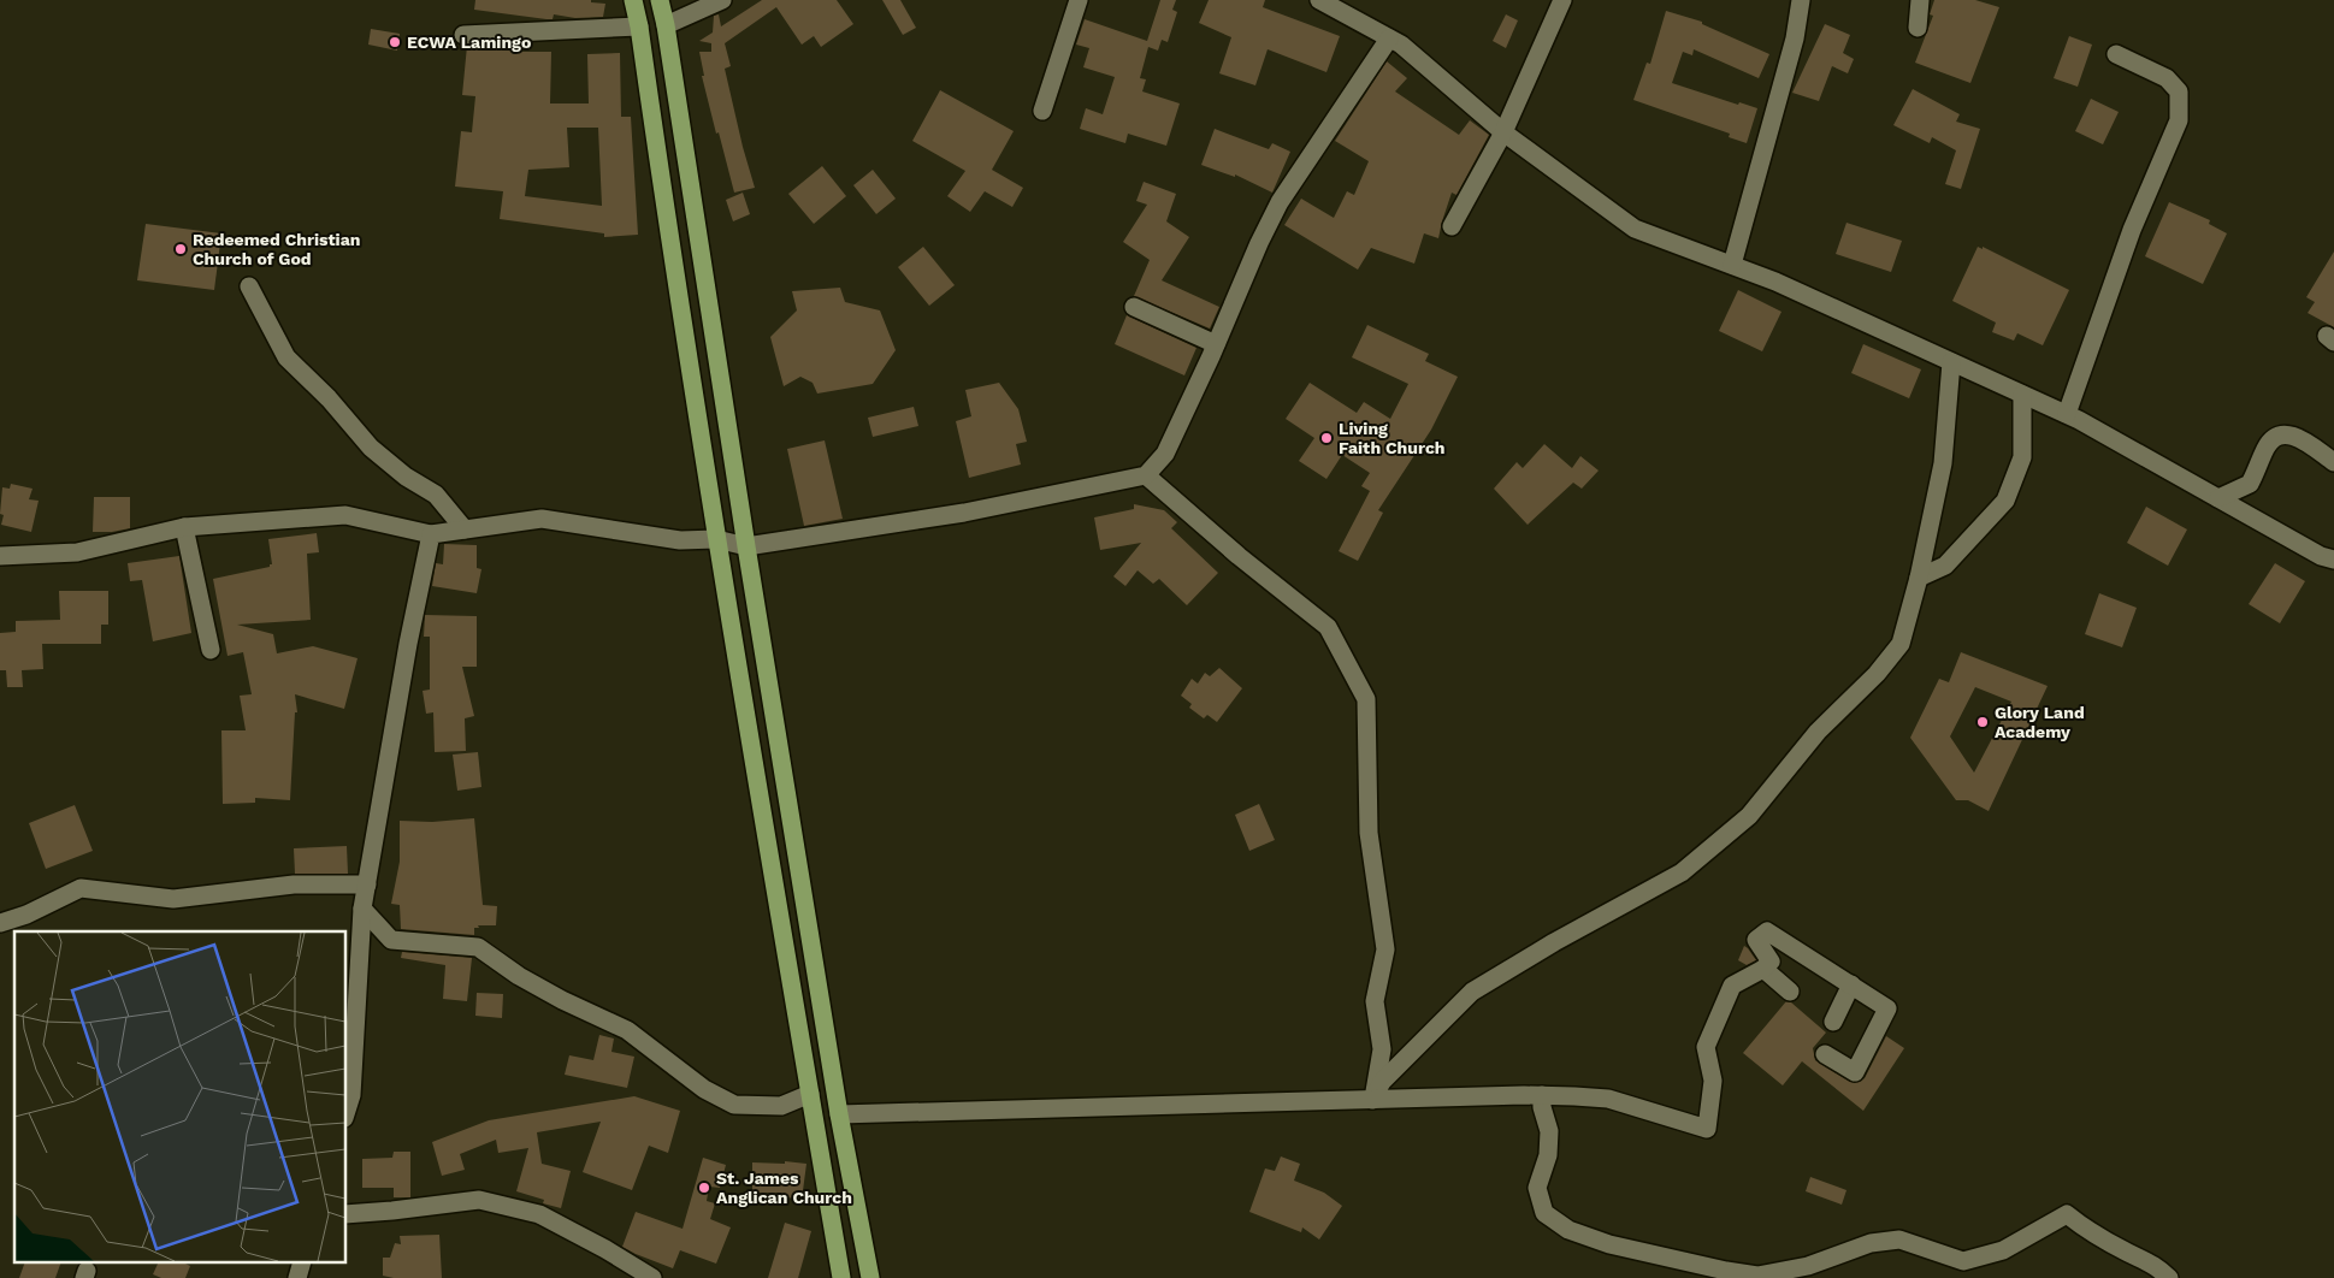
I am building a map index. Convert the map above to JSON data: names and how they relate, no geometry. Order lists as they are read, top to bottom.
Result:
{
  "places": [
    "ECWA Lamingo",
    "Redeemed Christian Church of God",
    "Living Faith Church",
    "Glory Land Academy",
    "St. James Anglican Church"
  ]
}
